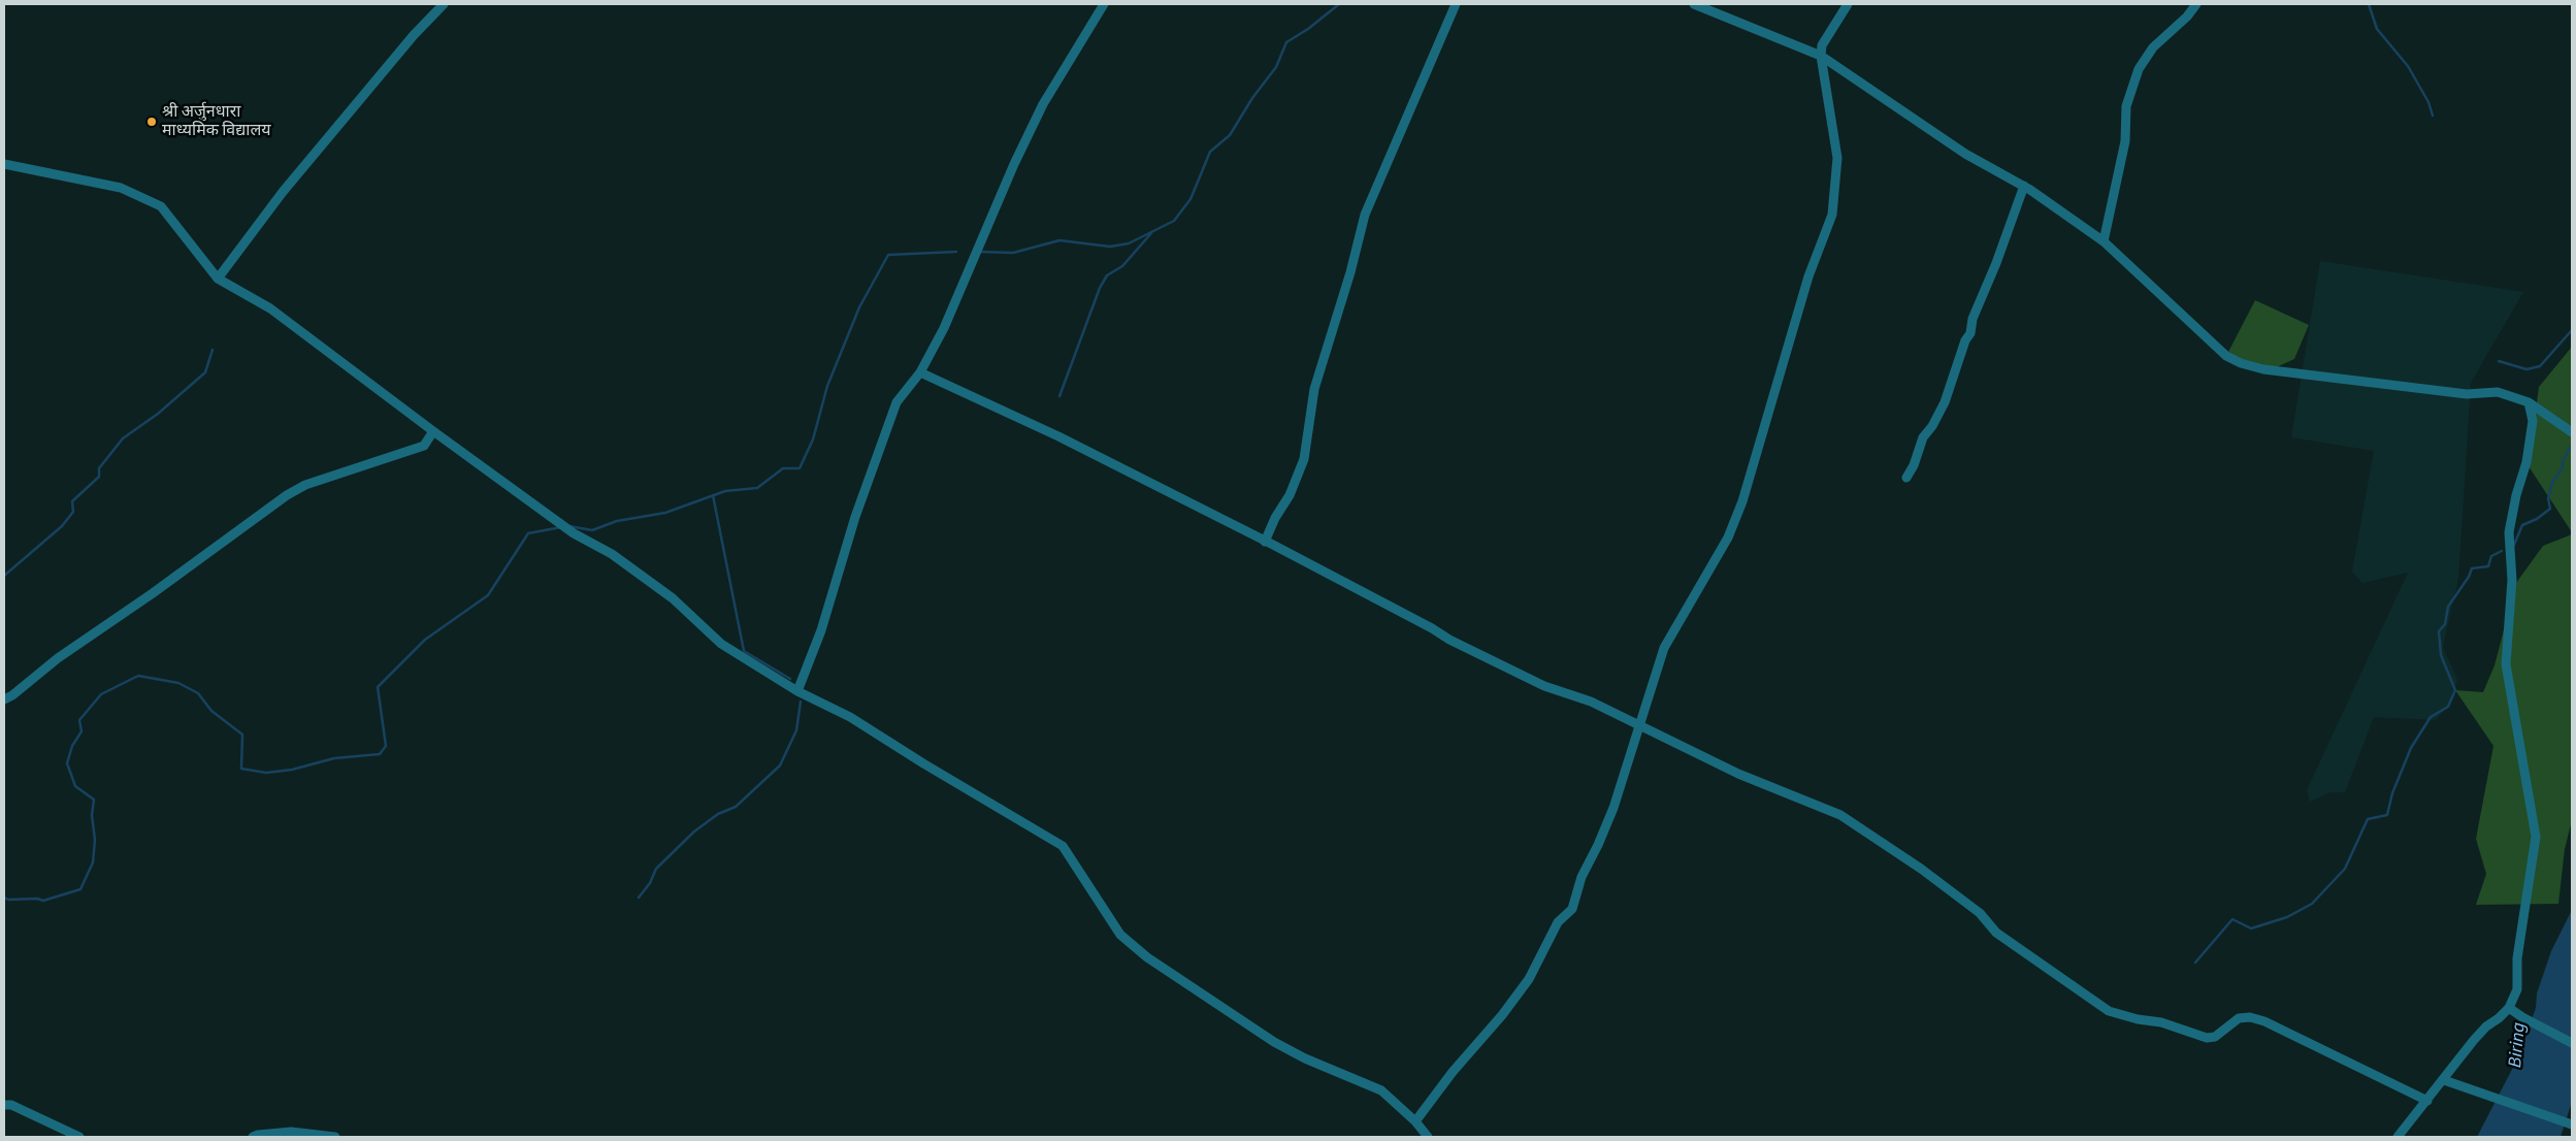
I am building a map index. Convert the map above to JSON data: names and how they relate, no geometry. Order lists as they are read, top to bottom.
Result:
{
  "water": ["Biring"],
  "places": ["श्री अर्जुनधारा माध्यमिक विद्यालय"]
}
